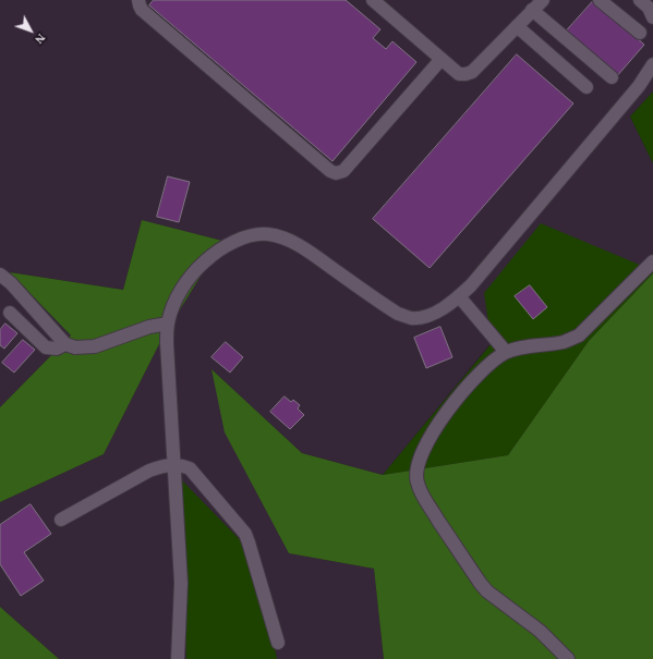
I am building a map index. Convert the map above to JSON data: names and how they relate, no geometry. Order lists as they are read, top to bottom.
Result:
{
  "north": "bottom right"
}
